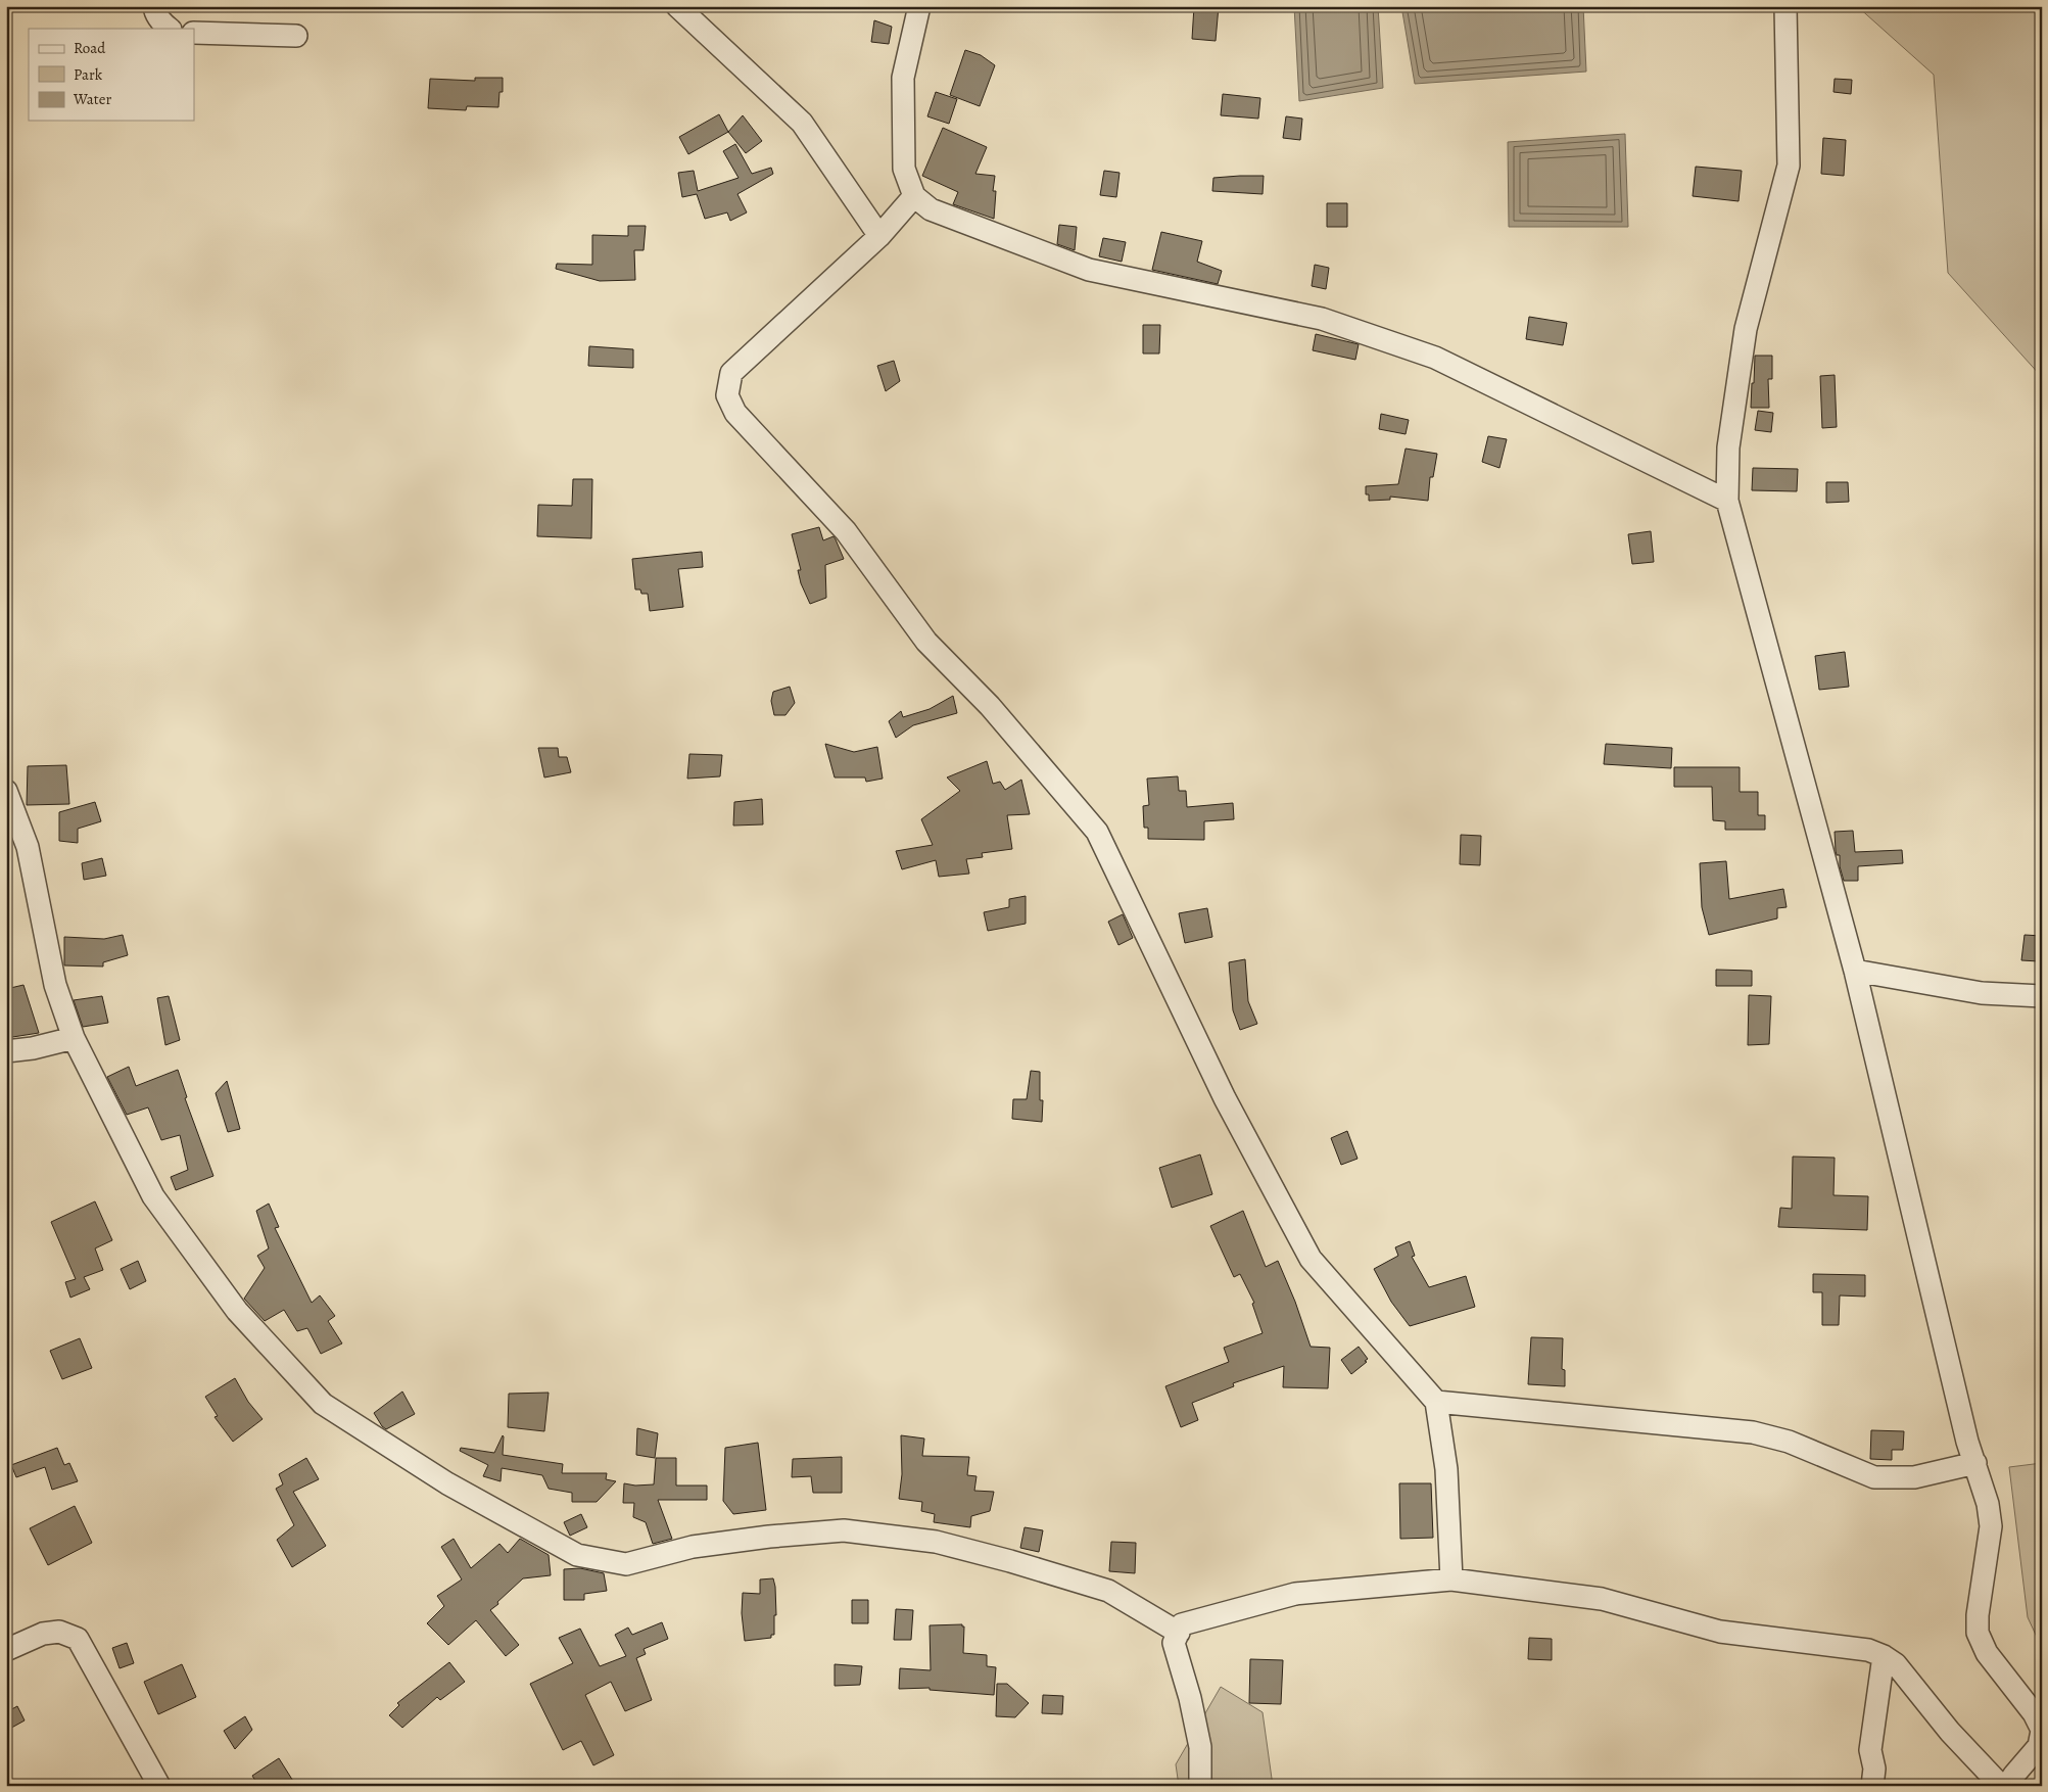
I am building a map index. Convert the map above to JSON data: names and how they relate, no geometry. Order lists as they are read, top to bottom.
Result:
{
  "legend": ["Road", "Park", "Water"]
}
